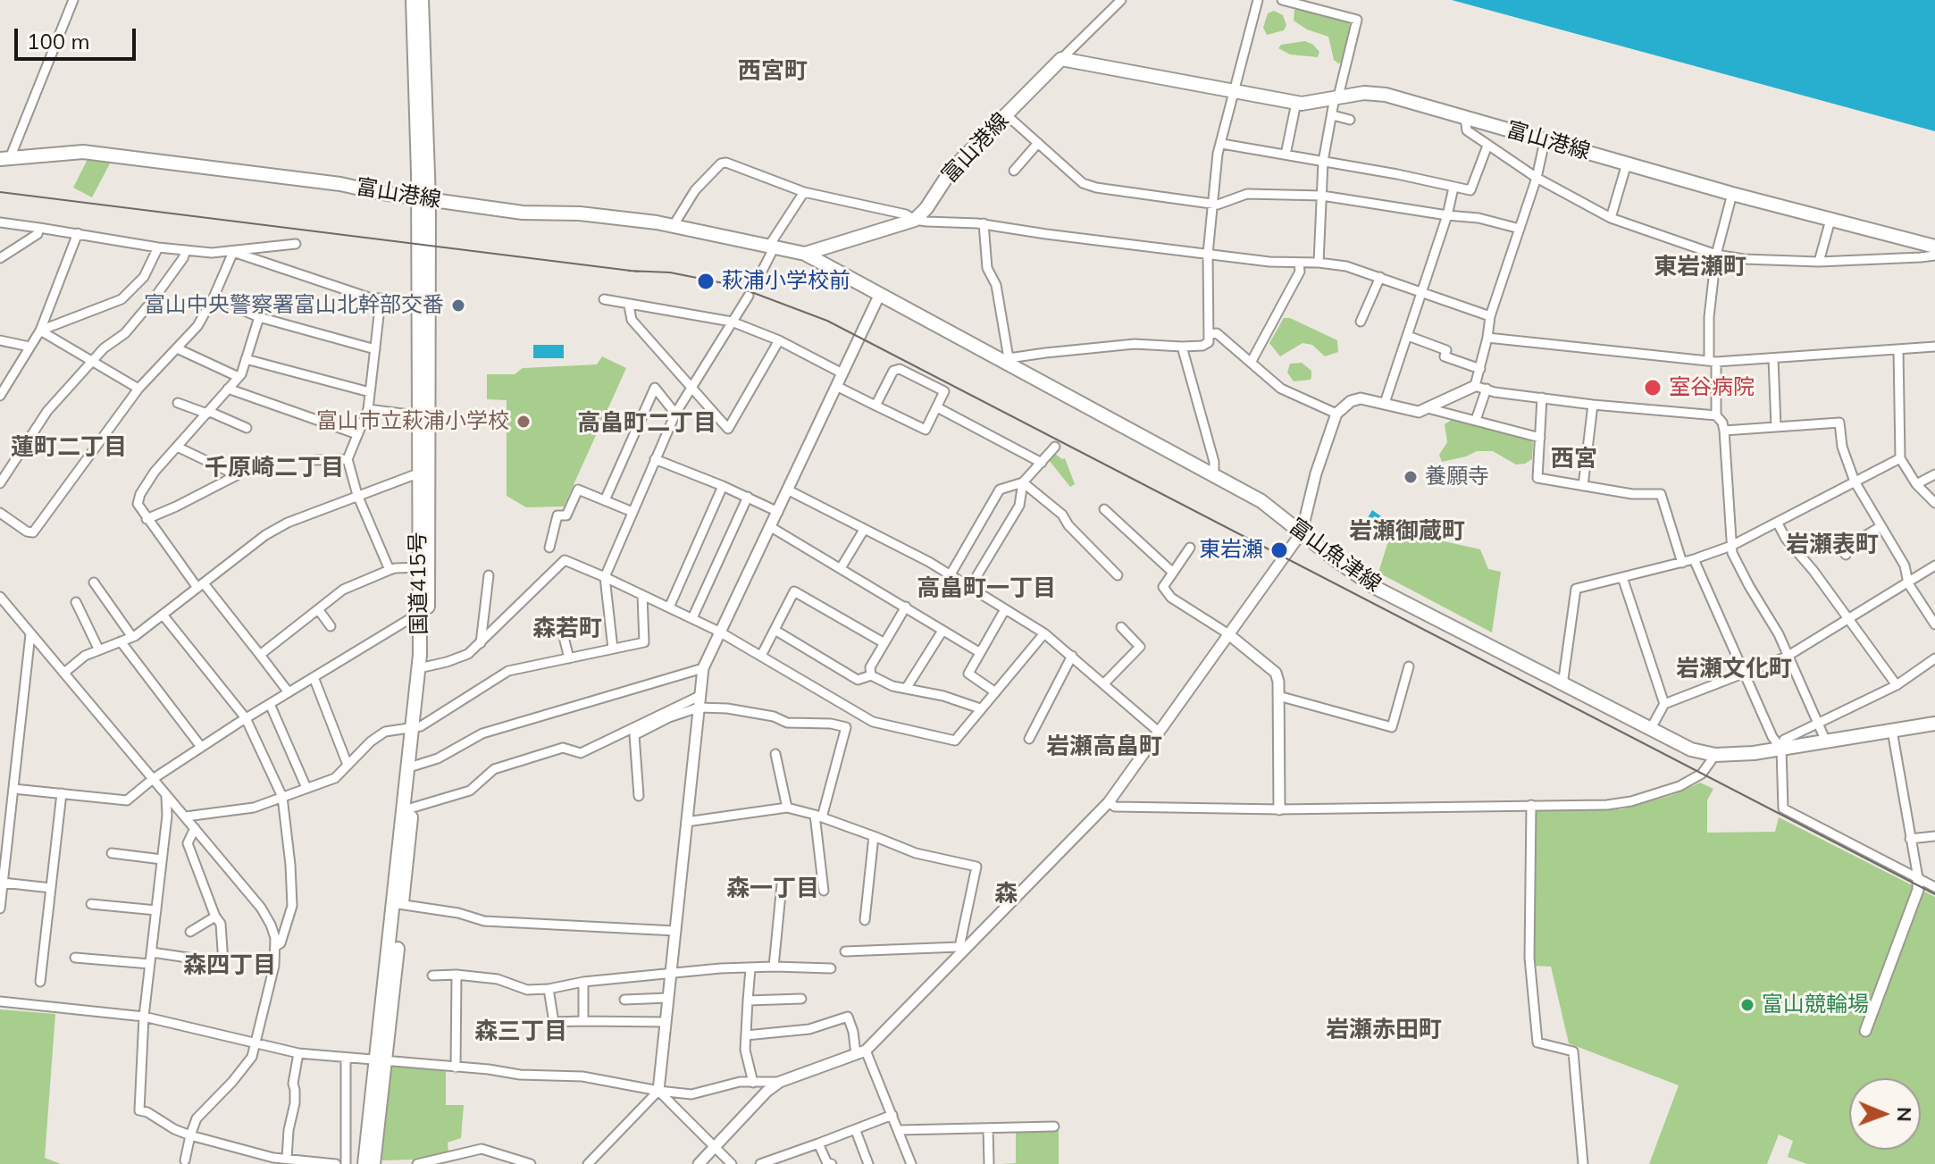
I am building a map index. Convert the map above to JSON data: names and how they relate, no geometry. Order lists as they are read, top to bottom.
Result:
{
  "streets": {
    "main road": ["富山港線", "富山魚津線", "国道415号"]
  },
  "crossings": [
    ["富山港線", "富山魚津線"],
    ["富山港線", "国道415号"]
  ],
  "districts": [
    "西宮町",
    "東岩瀬町",
    "高畠町二丁目",
    "蓮町二丁目",
    "西宮",
    "千原崎二丁目",
    "岩瀬御蔵町",
    "岩瀬表町",
    "高畠町一丁目",
    "森若町",
    "岩瀬文化町",
    "岩瀬高畠町",
    "森一丁目",
    "森",
    "森四丁目",
    "岩瀬赤田町",
    "森三丁目"
  ],
  "places": [
    "萩浦小学校前",
    "富山中央警察署富山北幹部交番",
    "室谷病院",
    "富山市立萩浦小学校",
    "養願寺",
    "東岩瀬",
    "富山競輪場"
  ],
  "scale_bar": "100 m",
  "north": "right"
}
